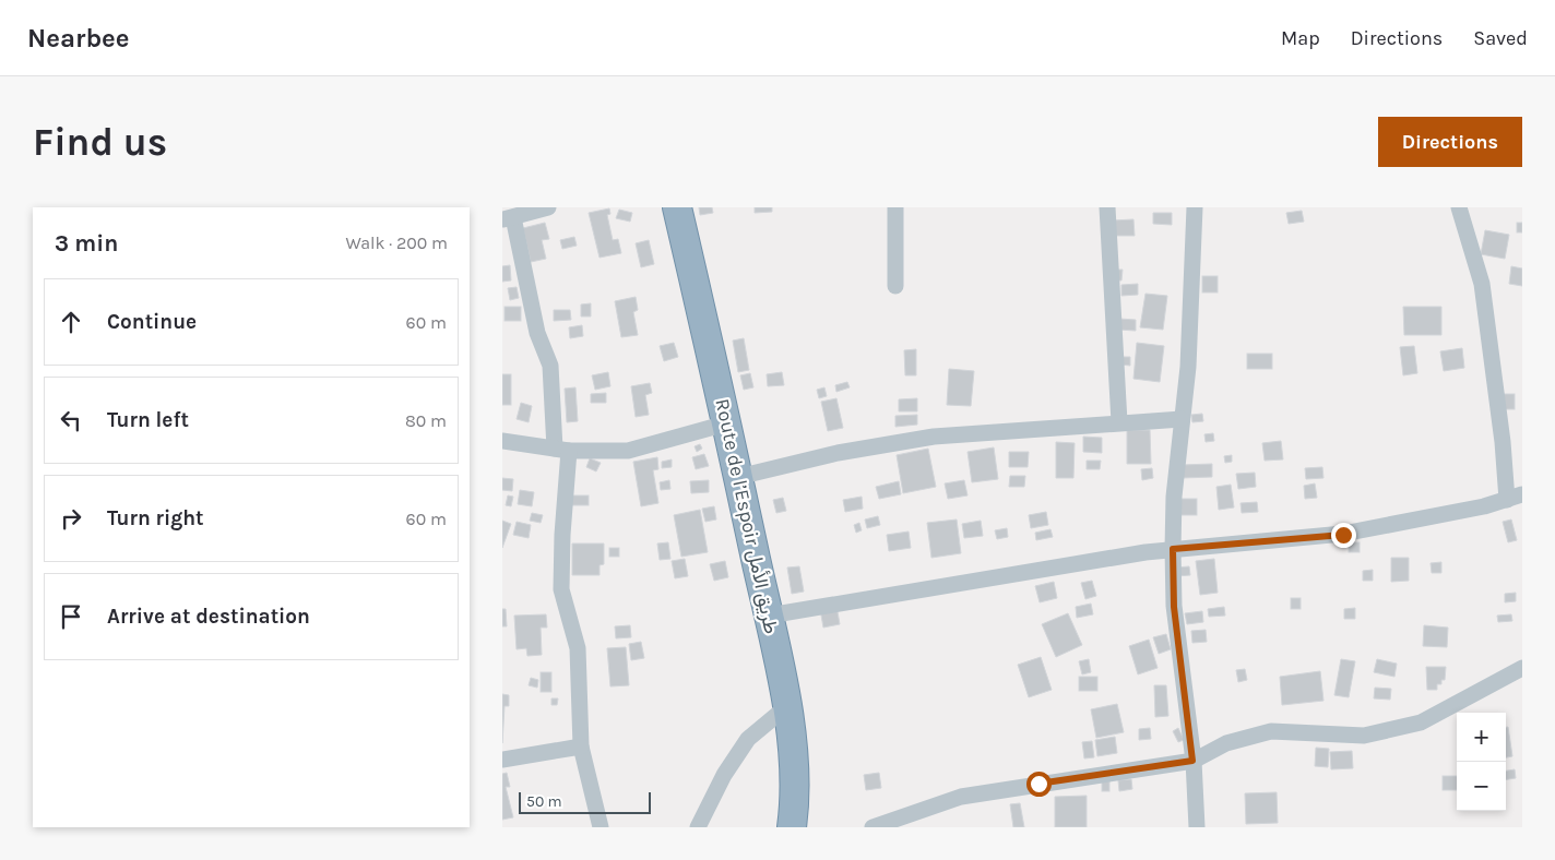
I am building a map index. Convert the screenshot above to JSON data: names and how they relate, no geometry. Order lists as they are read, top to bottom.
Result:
{
  "streets": {
    "highway": ["Route de l’Espoir طريق الأمل"]
  },
  "scale_bar": "50 m",
  "page": {
    "header": "Nearbee",
    "nav": ["Map", "Directions", "Saved"],
    "buttons": "Directions",
    "title": "Find us",
    "heading": ["3 min", "Walk · 200 m"],
    "list": [
      ["Continue", "60 m"],
      ["Turn left", "80 m"],
      ["Turn right", "60 m"],
      "Arrive at destination"
    ],
    "map_buttons": ["+", "−"],
    "scale": "50 m"
  }
}
